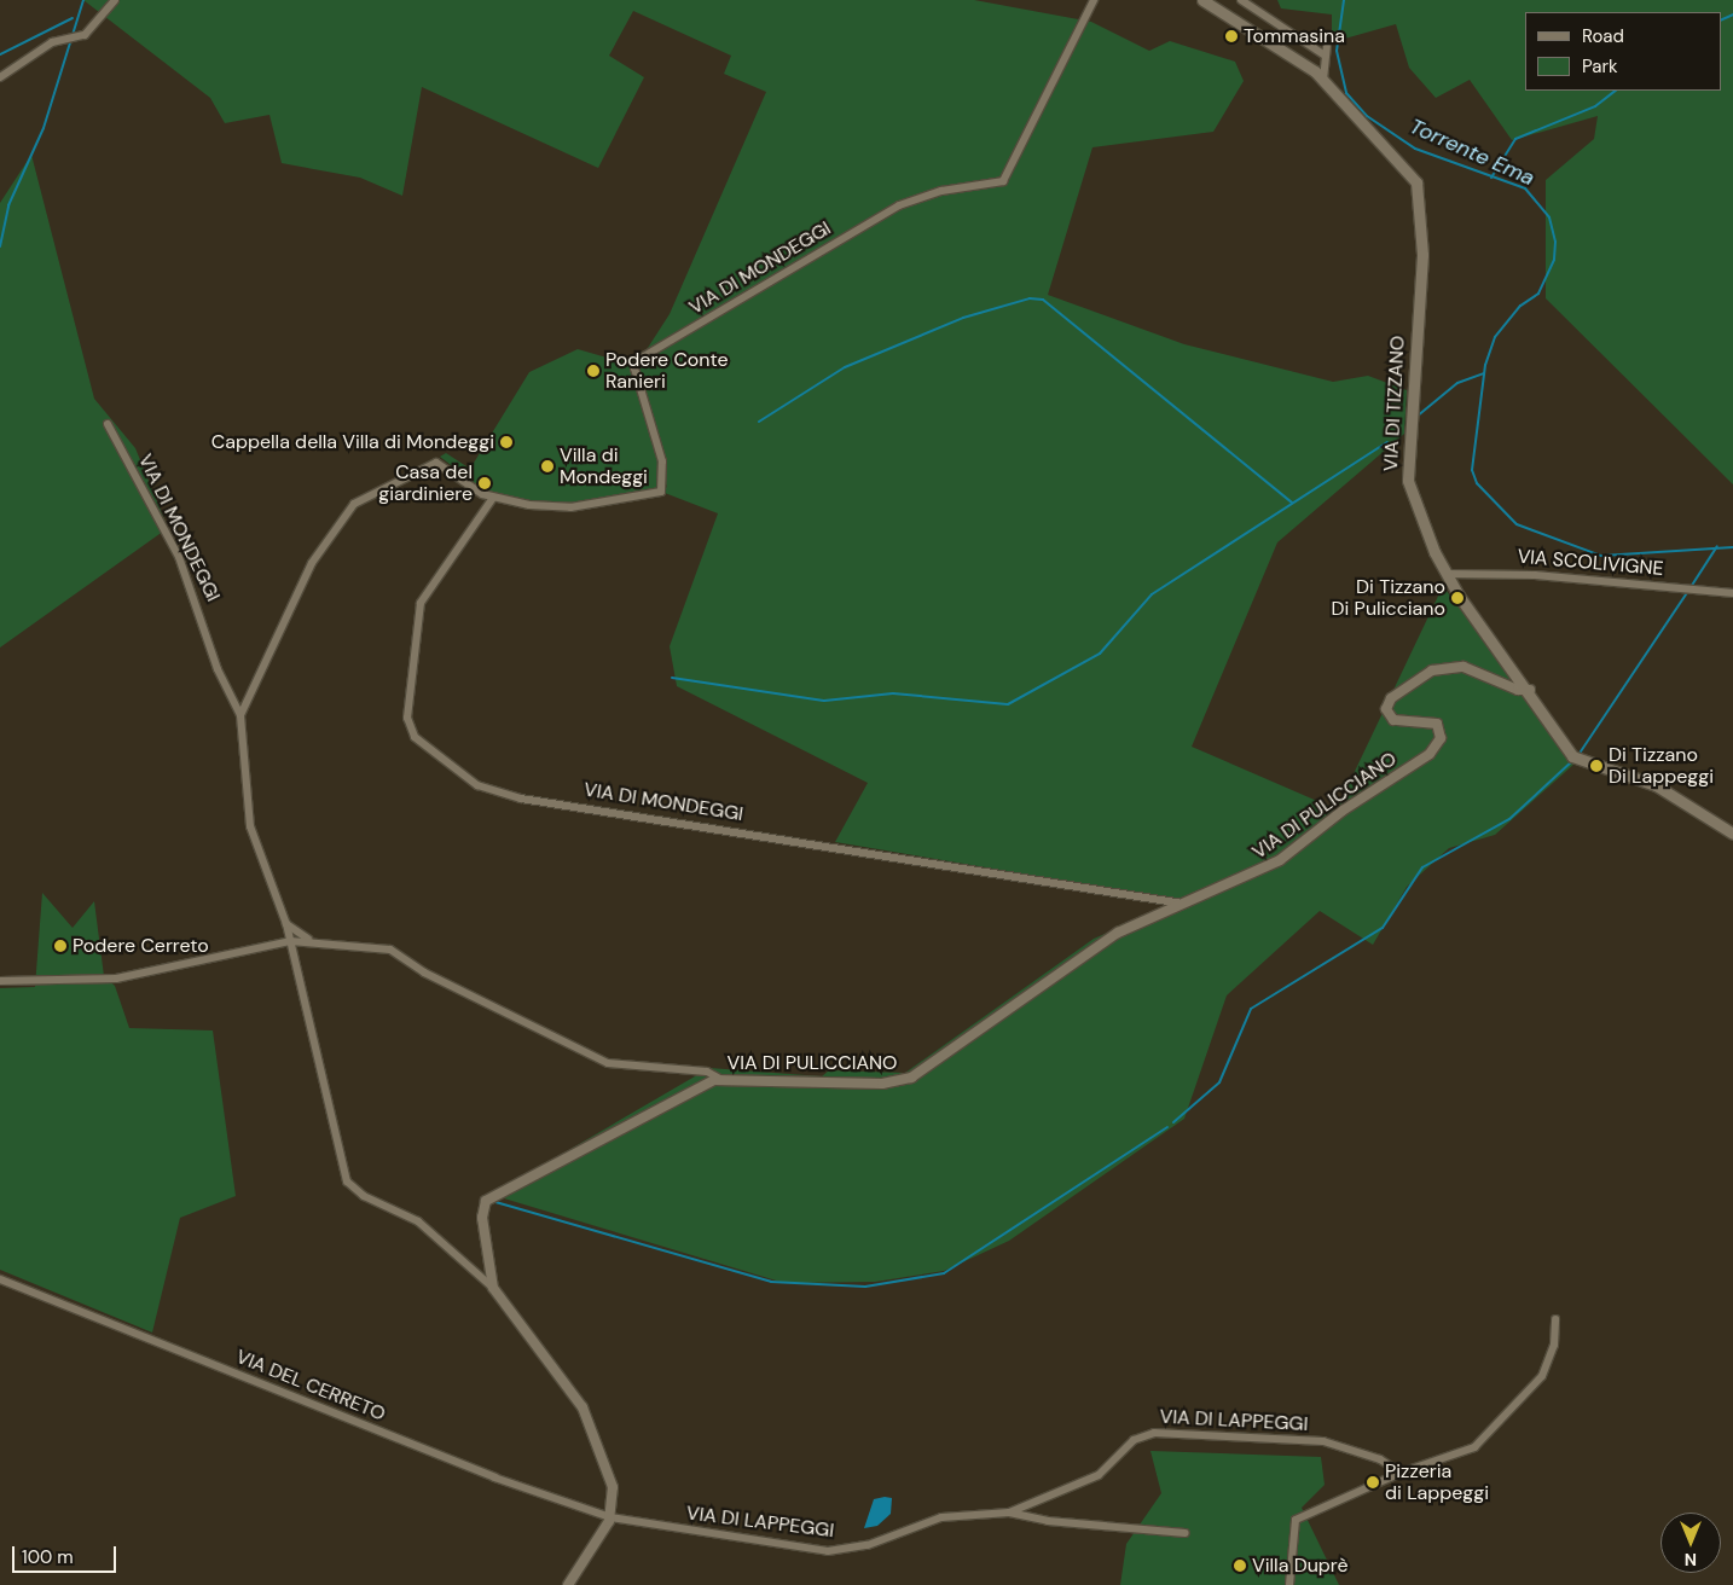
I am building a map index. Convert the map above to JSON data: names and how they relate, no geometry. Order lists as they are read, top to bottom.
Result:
{
  "streets": {
    "main road": ["VIA DI TIZZANO"],
    "street": [
      "VIA DI MONDEGGI",
      "VIA SCOLIVIGNE",
      "VIA DI PULICCIANO",
      "VIA DEL CERRETO",
      "VIA DI LAPPEGGI"
    ]
  },
  "crossings": [
    ["VIA DI MONDEGGI", "VIA DI PULICCIANO"],
    ["VIA DI TIZZANO", "VIA SCOLIVIGNE"],
    ["VIA DI TIZZANO", "VIA DI PULICCIANO"],
    ["VIA DI PULICCIANO", "VIA DEL CERRETO"],
    ["VIA DI PULICCIANO", "VIA DI LAPPEGGI"],
    ["VIA DEL CERRETO", "VIA DI LAPPEGGI"]
  ],
  "water": ["Torrente Ema"],
  "places": [
    "Tommasina",
    "Podere Conte Ranieri",
    "Cappella della Villa di Mondeggi",
    "Villa di Mondeggi",
    "Casa del giardiniere",
    "Di Tizzano Di Pulicciano",
    "Di Tizzano Di Lappeggi",
    "Podere Cerreto",
    "Pizzeria di Lappeggi",
    "Villa Duprè"
  ],
  "legend": ["Road", "Park"],
  "scale_bar": "100 m",
  "north": "bottom"
}
